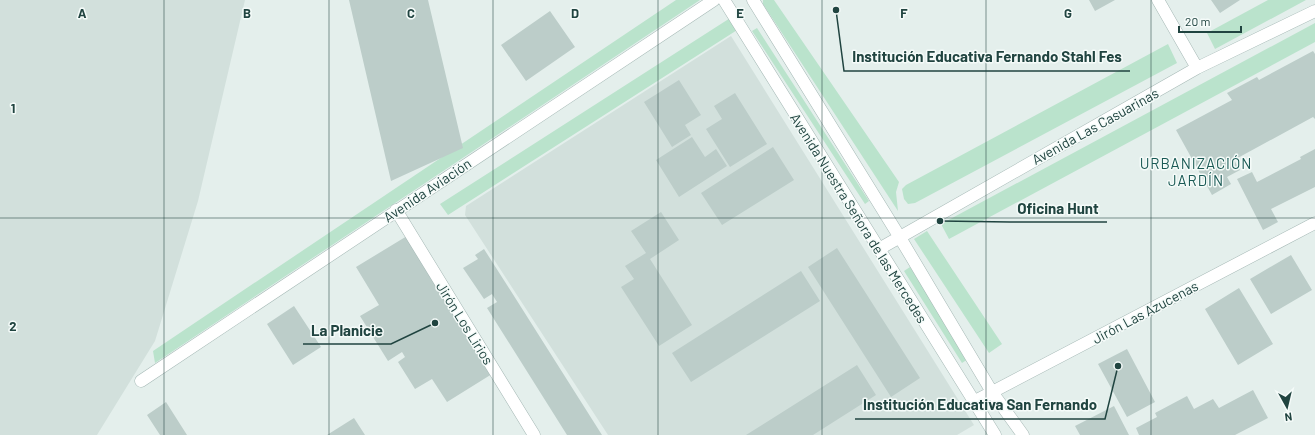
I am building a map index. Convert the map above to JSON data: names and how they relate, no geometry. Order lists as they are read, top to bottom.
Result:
{
  "streets": {
    "street": [
      "Avenida Las Casuarinas",
      "Avenida Aviación",
      "Avenida Nuestra Señora de las Mercedes",
      "Jirón Las Azucenas",
      "Jirón Los Lirios"
    ]
  },
  "crossings": [
    ["Avenida Las Casuarinas", "Avenida Nuestra Señora de las Mercedes"],
    ["Avenida Aviación", "Jirón Los Lirios"],
    ["Avenida Nuestra Señora de las Mercedes", "Jirón Las Azucenas"]
  ],
  "districts": ["URBANIZACIÓN JARDÍN"],
  "places": [
    "Institución Educativa Fernando Stahl Fes",
    "Oficina Hunt",
    "La Planicie",
    "Institución Educativa San Fernando"
  ],
  "scale_bar": "20 m",
  "north": "bottom",
  "grid": {
    "columns": [
      "A",
      "B",
      "C",
      "D",
      "E",
      "F",
      "G"
    ],
    "rows": ["1", "2"]
  }
}
